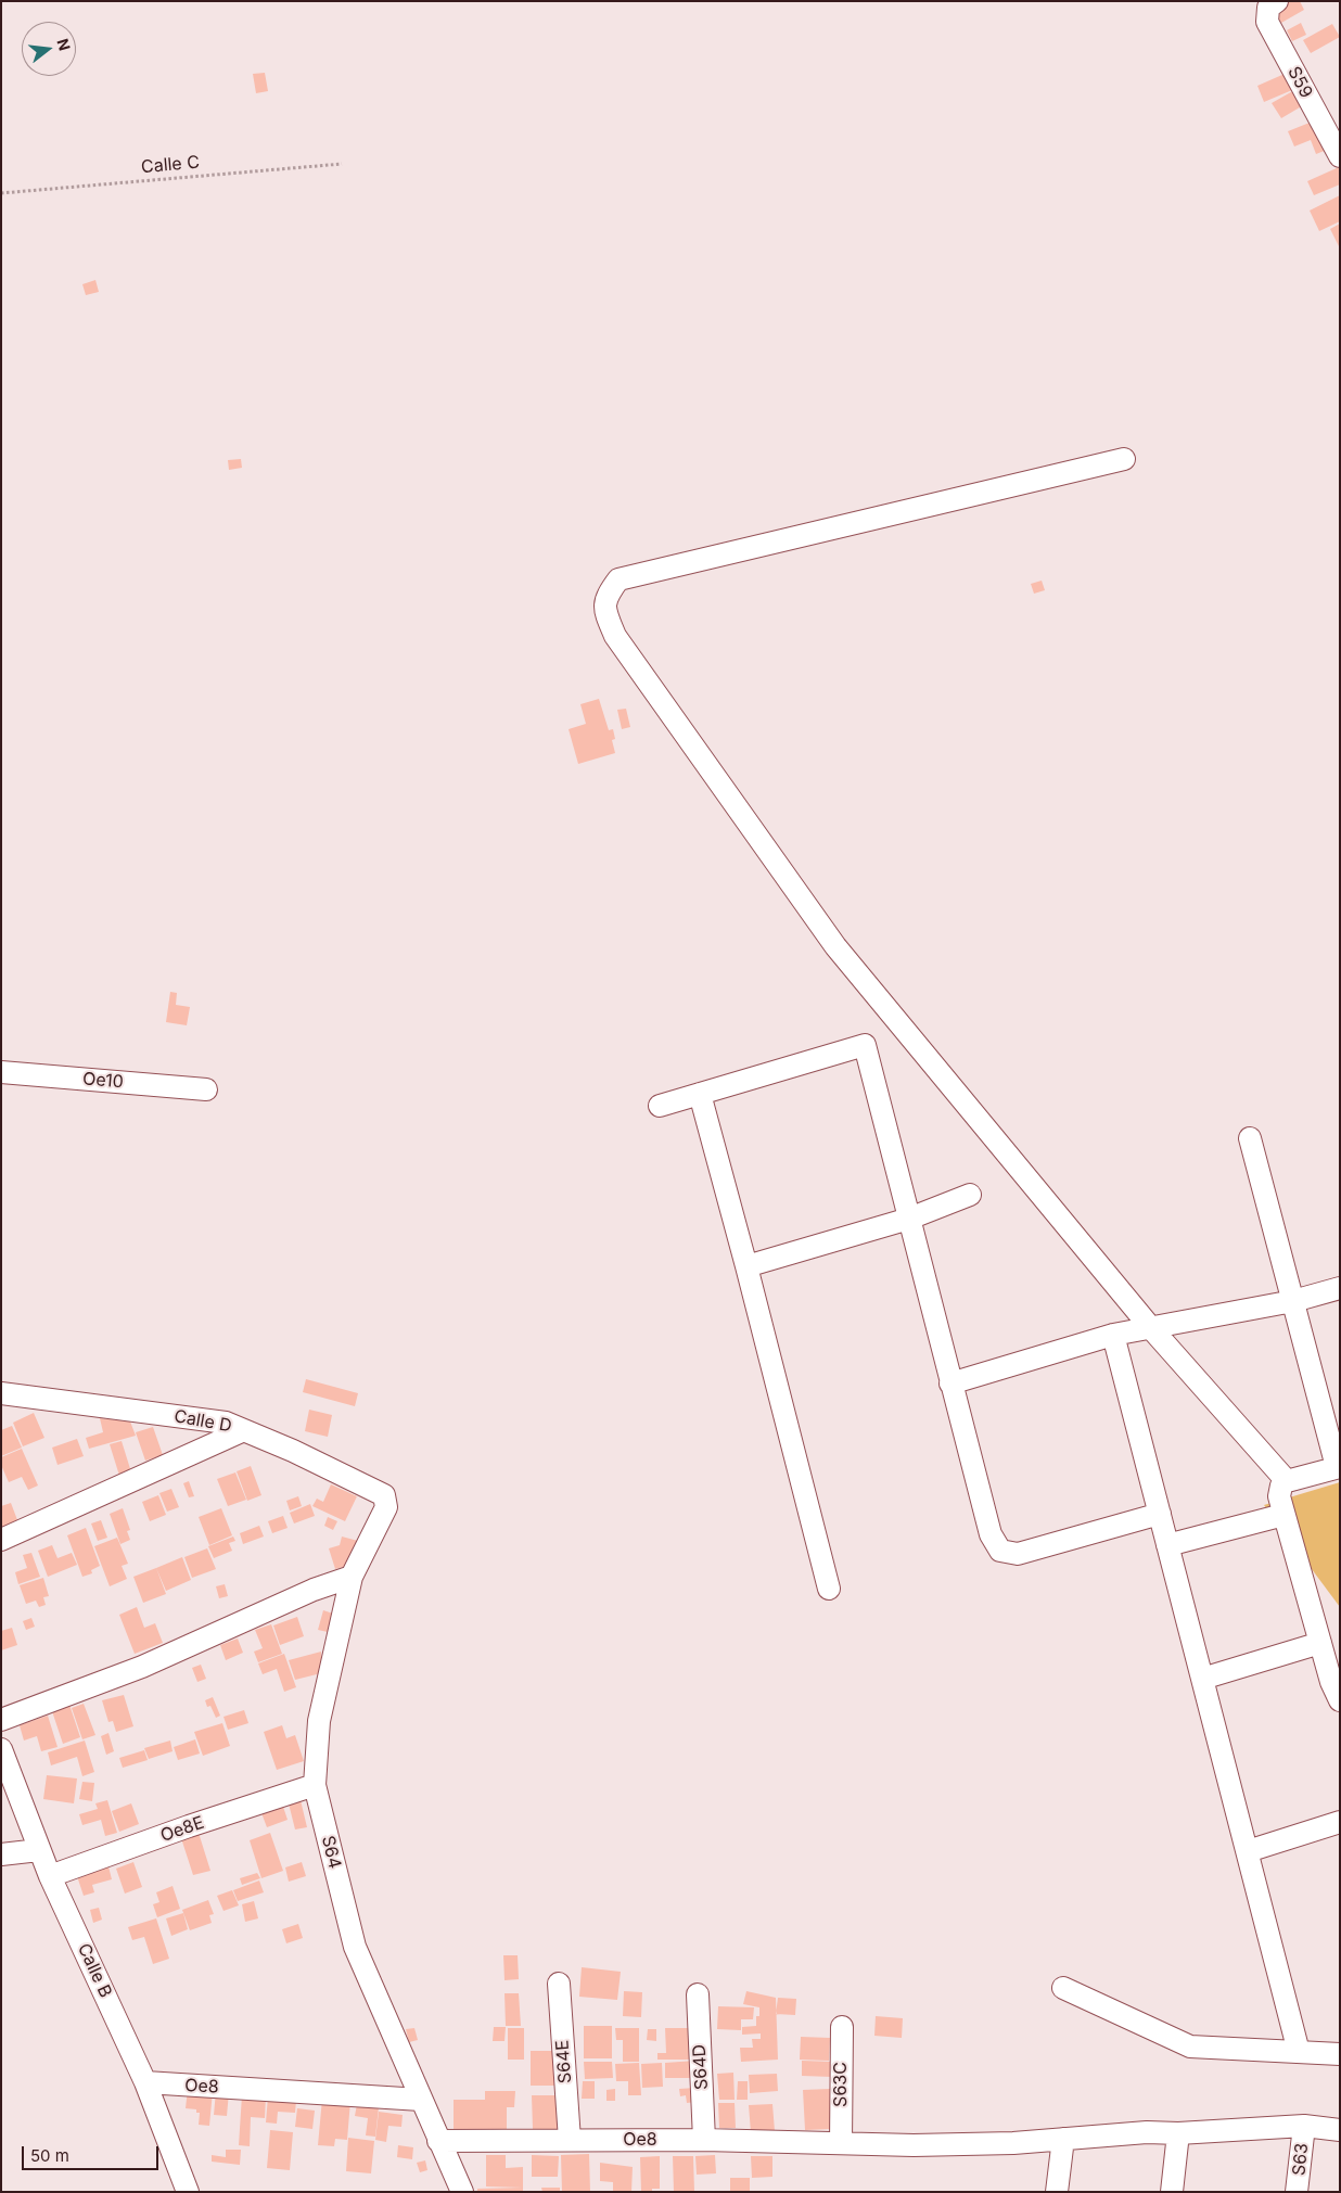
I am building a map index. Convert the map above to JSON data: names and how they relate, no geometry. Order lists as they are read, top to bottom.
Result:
{
  "streets": {
    "street": [
      "S59",
      "Oe10",
      "Calle D",
      "Oe8E",
      "S64",
      "Calle B",
      "S64E",
      "S64D",
      "S63C",
      "Oe8",
      "S63"
    ],
    "path": ["Calle C"]
  },
  "crossings": [
    ["Calle D", "S64"],
    ["Oe8E", "S64"],
    ["Oe8E", "Calle B"],
    ["S64", "Oe8"],
    ["Calle B", "Oe8"],
    ["S64E", "Oe8"],
    ["S64D", "Oe8"],
    ["S63C", "Oe8"],
    ["Oe8", "S63"]
  ],
  "scale_bar": "50 m",
  "north": "right"
}
